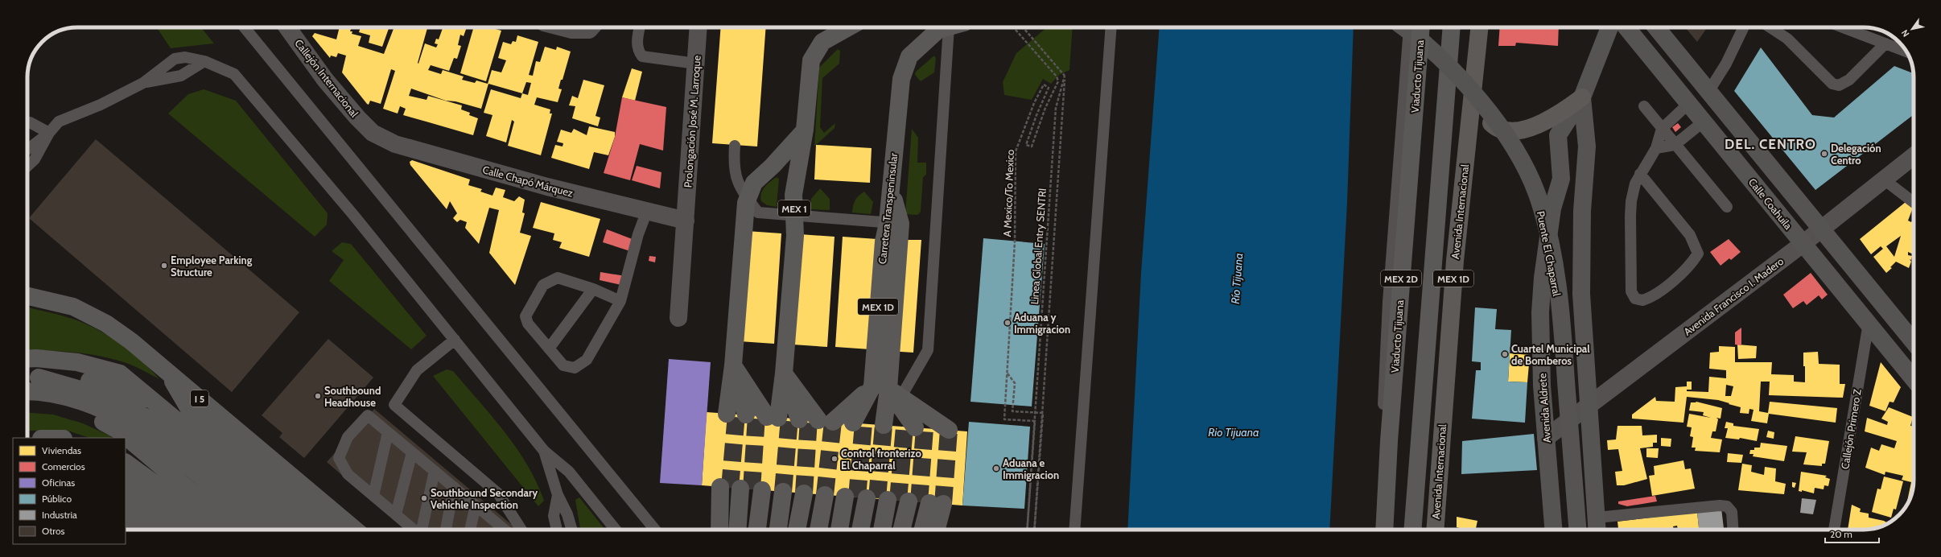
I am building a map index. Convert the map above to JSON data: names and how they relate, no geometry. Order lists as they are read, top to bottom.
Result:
{
  "streets": {
    "highway": [
      "Viaducto Tijuana",
      "MEX 1",
      "Carretera Transpeninsular",
      "Avenida Internacional",
      "MEX 2D",
      "MEX 1D",
      "I 5"
    ],
    "main road": ["Calle Coahuila", "Puente El Chaparral", "Avenida Aldrete"],
    "street": [
      "Callejón Internacional",
      "Prolongación José M. Larroque",
      "Calle Chapó Márquez",
      "Avenida Francisco I. Madero"
    ],
    "lane": ["Callejón Primero Z"],
    "path": ["A Mexico/To Mexico", "Linea Global Entry SENTRI"]
  },
  "crossings": [
    ["Callejón Internacional", "Calle Chapó Márquez"],
    ["Prolongación José M. Larroque", "Calle Chapó Márquez"],
    ["Calle Coahuila", "Avenida Francisco I. Madero"],
    ["Calle Coahuila", "Callejón Primero Z"],
    ["MEX 1", "Carretera Transpeninsular"],
    ["Avenida Francisco I. Madero", "Avenida Aldrete"]
  ],
  "districts": ["DEL. CENTRO"],
  "water": ["Río Tijuana", "Rio Tijuana"],
  "places": [
    "Delegación Centro",
    "Employee Parking Structure",
    "Aduana y Immigracion",
    "Cuartel Municipal de Bomberos",
    "Southbound Headhouse",
    "Control fronterizo El Chaparral",
    "Aduana e Immigracion",
    "Southbound Secondary Vehichle Inspection"
  ],
  "legend": [
    "Viviendas",
    "Comercios",
    "Oficinas",
    "Público",
    "Industria",
    "Otros"
  ],
  "scale_bar": "20 m",
  "north": "bottom left"
}
